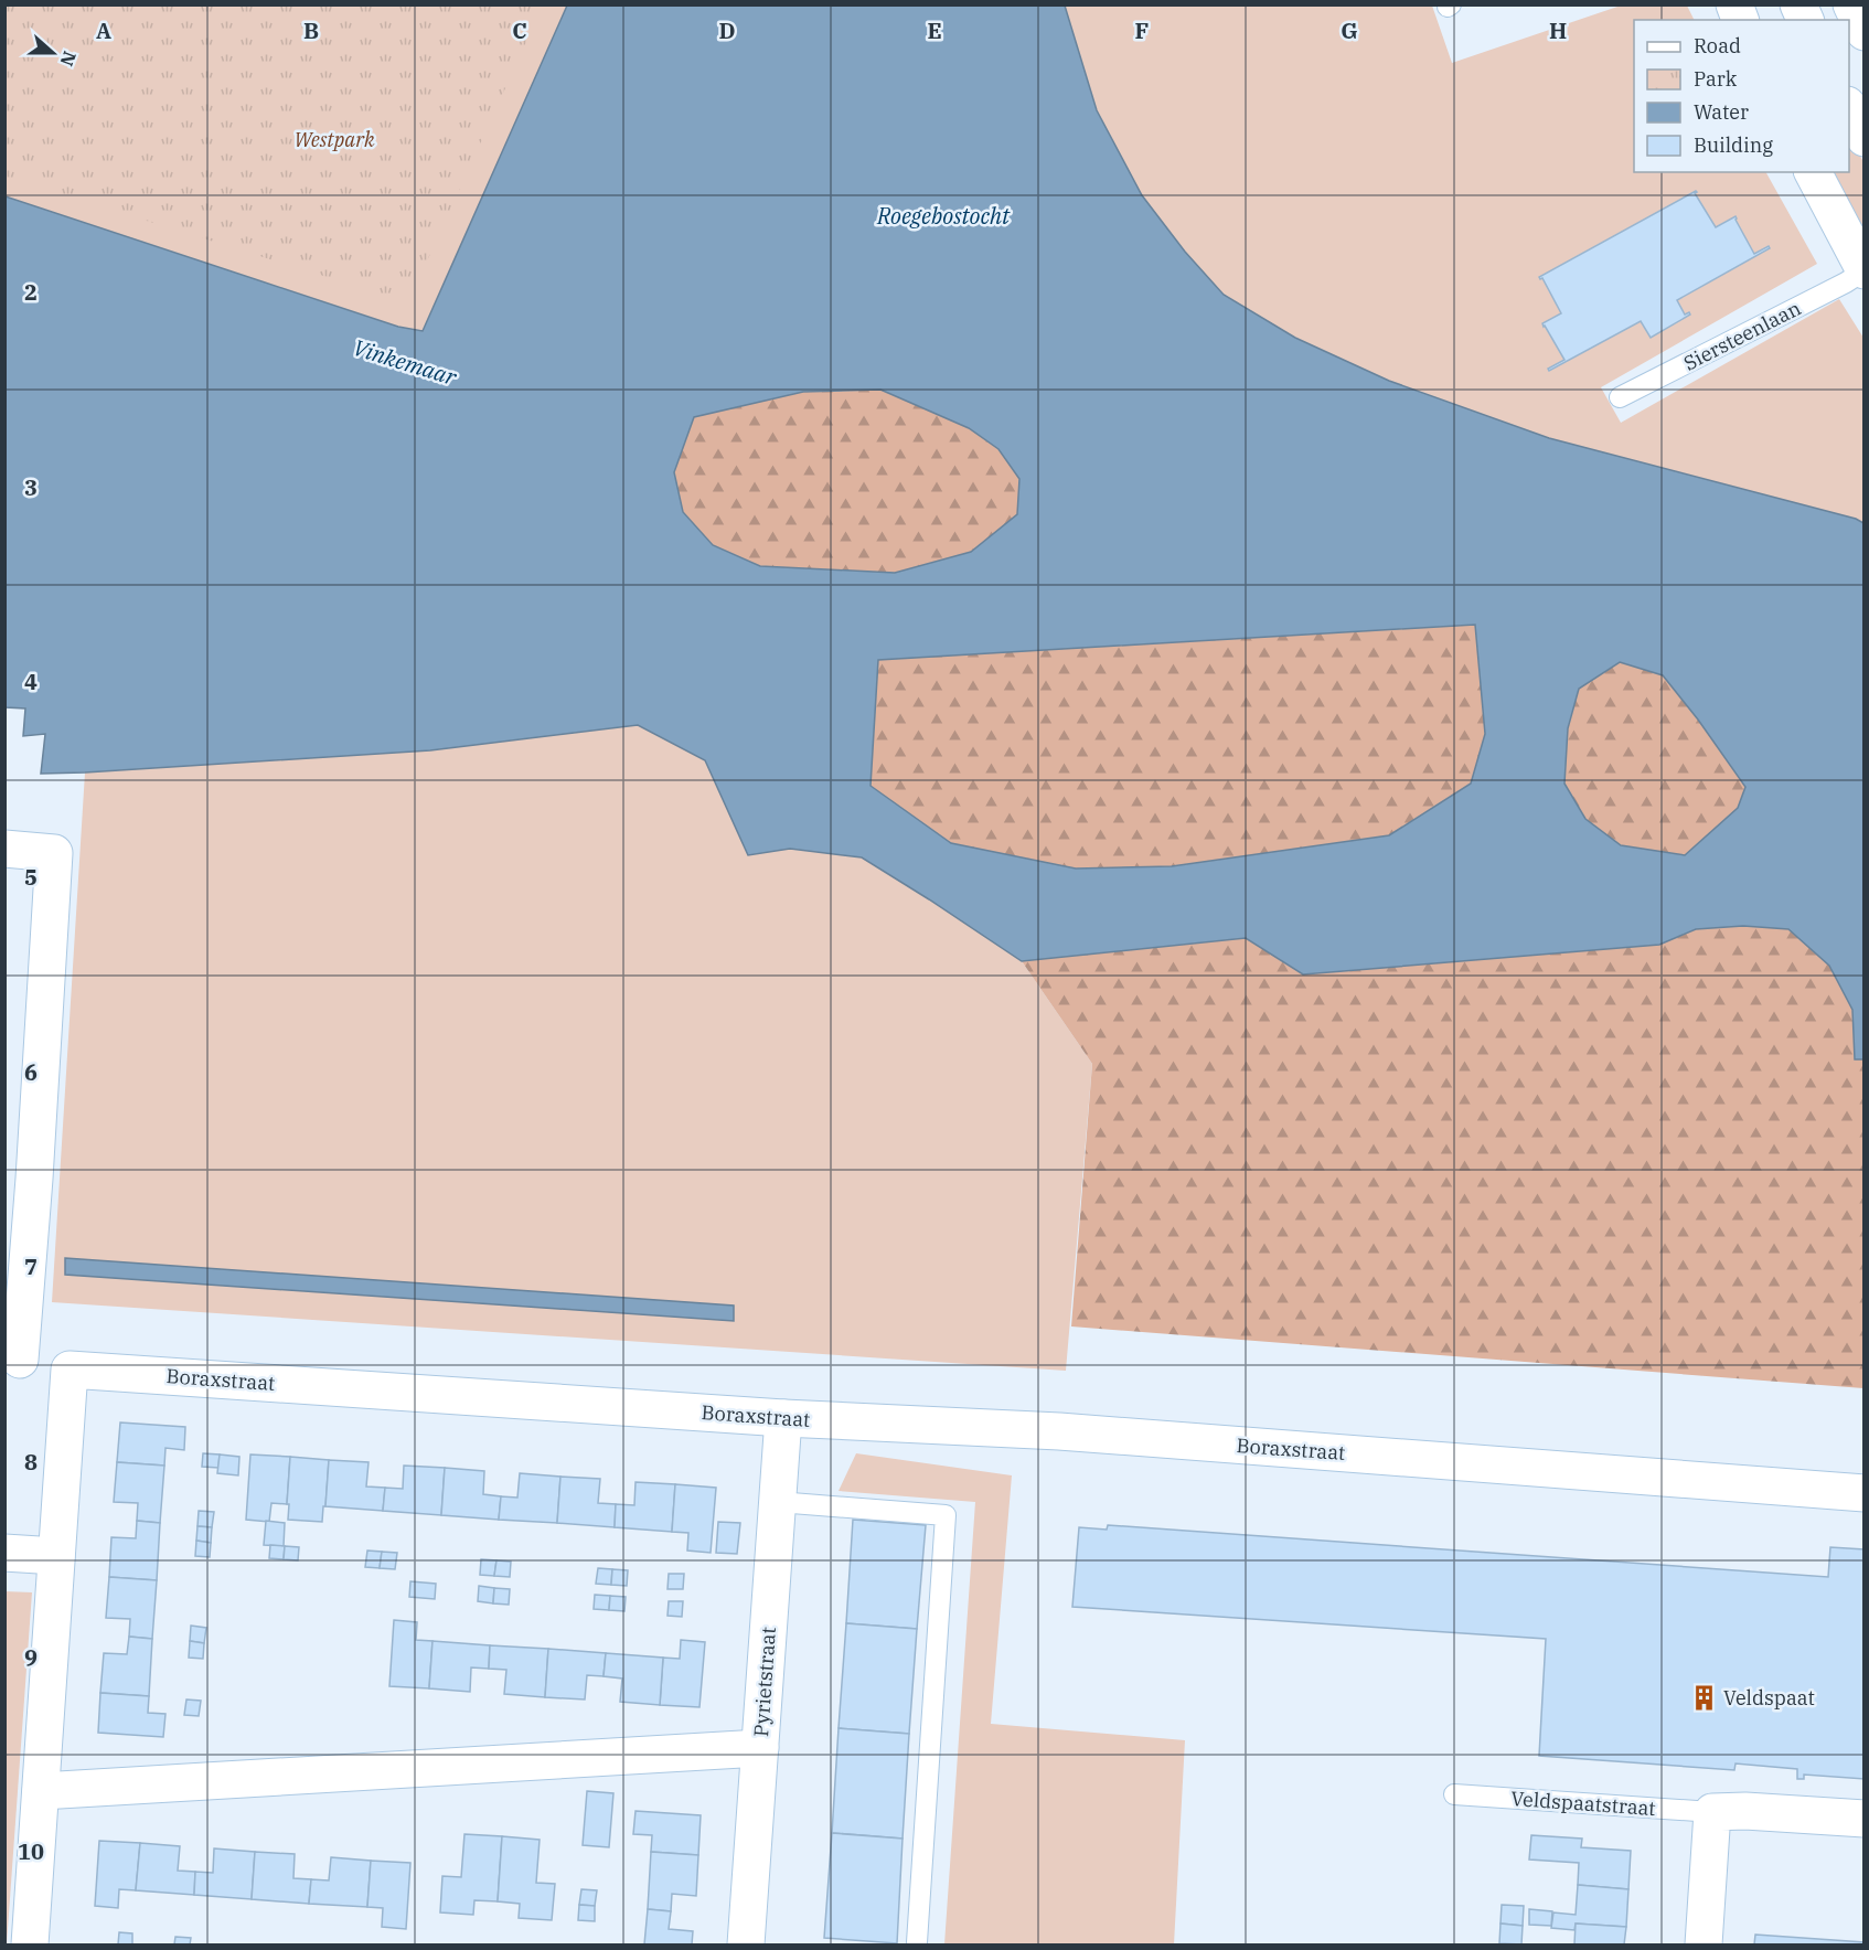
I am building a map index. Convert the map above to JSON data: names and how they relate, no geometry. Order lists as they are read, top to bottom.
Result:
{
  "streets": {
    "street": [
      "Siersteenlaan",
      "Boraxstraat",
      "Pyrietstraat",
      "Veldspaatstraat"
    ]
  },
  "crossings": [
    ["Boraxstraat", "Pyrietstraat"]
  ],
  "water": ["Roegebostocht", "Vinkemaar"],
  "parks": ["Westpark"],
  "places": {
    "building": ["Veldspaat"]
  },
  "legend": [
    "Road",
    "Park",
    "Water",
    "Building"
  ],
  "north": "right",
  "grid": {
    "columns": [
      "A",
      "B",
      "C",
      "D",
      "E",
      "F",
      "G",
      "H"
    ],
    "rows": [
      "2",
      "3",
      "4",
      "5",
      "6",
      "7",
      "8",
      "9",
      "10"
    ]
  }
}
